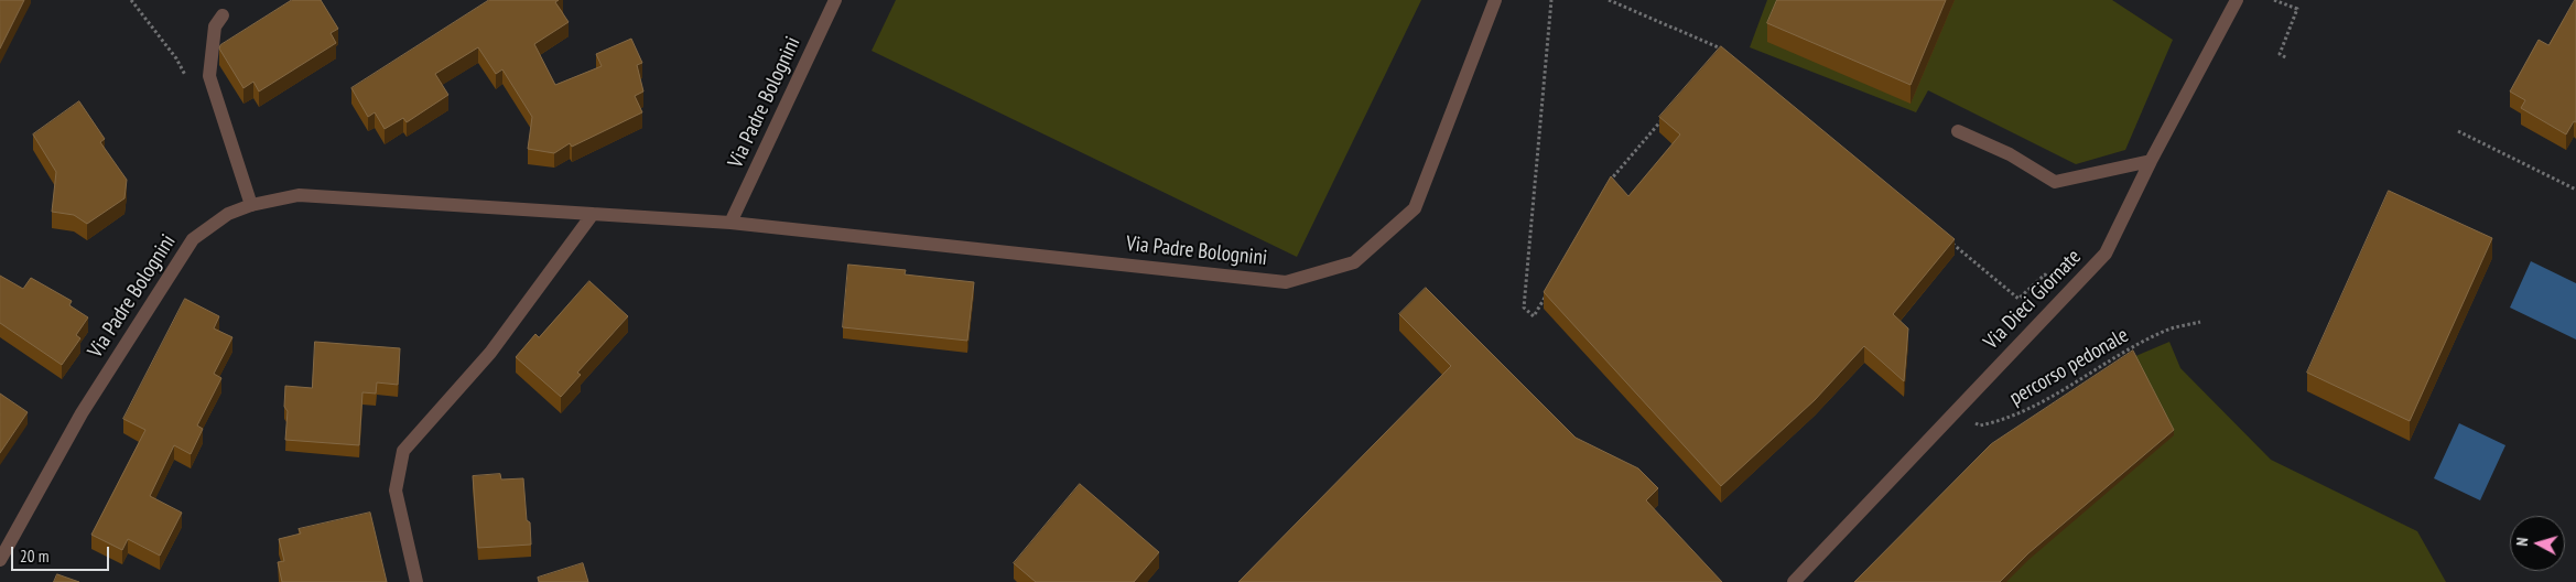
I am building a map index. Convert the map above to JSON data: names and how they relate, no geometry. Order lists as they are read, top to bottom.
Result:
{
  "streets": {
    "street": ["Via Padre Bolognini", "Via Dieci Giornate"],
    "path": ["percorso pedonale"]
  },
  "crossings": [
    ["Via Dieci Giornate", "percorso pedonale"]
  ],
  "scale_bar": "20 m",
  "north": "left"
}
